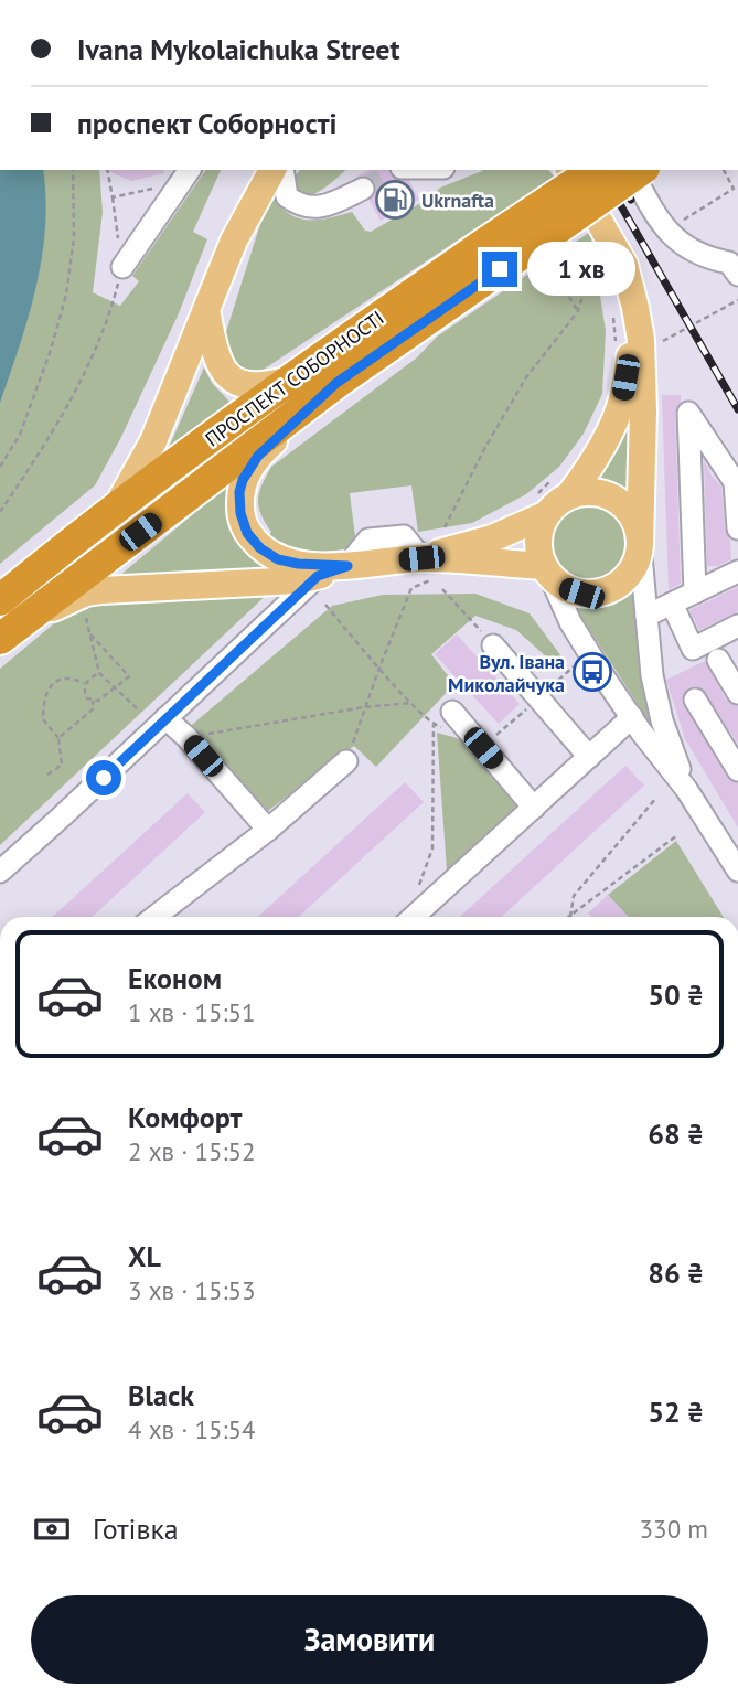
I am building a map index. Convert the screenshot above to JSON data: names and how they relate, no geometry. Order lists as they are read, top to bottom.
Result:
{
  "streets": {
    "highway": ["ПРОСПЕКТ СОБОРНОСТІ"]
  },
  "places": {
    "fuel station": ["Ukrnafta"],
    "bus stop": ["Вул. Івана Миколайчука"]
  },
  "page": {
    "banner": ["Ivana Mykolaichuka Street", "проспект Соборності"],
    "bubble": "1 хв",
    "list": [
      {
        "name": "Економ",
        "note": "1 хв · 15:51",
        "value": "50 ₴"
      },
      {
        "name": "Комфорт",
        "note": "2 хв · 15:52",
        "value": "68 ₴"
      },
      {
        "name": "XL",
        "note": "3 хв · 15:53",
        "value": "86 ₴"
      },
      {
        "name": "Black",
        "note": "4 хв · 15:54",
        "value": "52 ₴"
      }
    ],
    "pay": ["Готівка", "330 m"],
    "buttons": "Замовити"
  }
}
